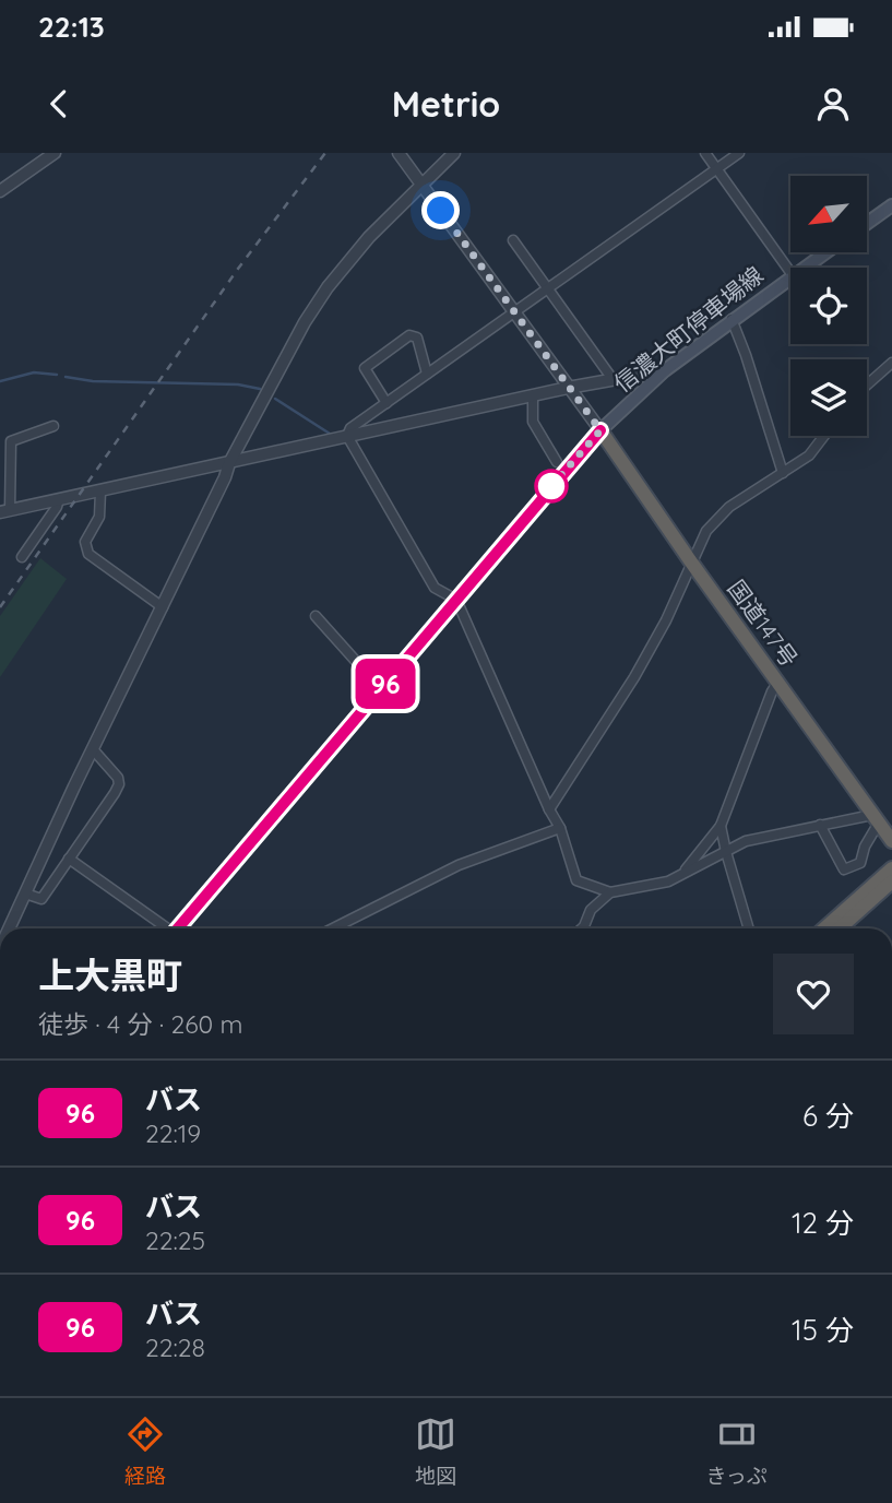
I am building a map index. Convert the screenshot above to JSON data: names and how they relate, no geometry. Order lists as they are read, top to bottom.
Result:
{
  "streets": {
    "highway": ["国道147号"],
    "main road": ["信濃大町停車場線"]
  },
  "crossings": [
    ["信濃大町停車場線", "国道147号"]
  ],
  "lines": ["bus line 96"],
  "north": "bottom left",
  "page": {
    "status": "22:13",
    "header": "Metrio",
    "on_map": "96",
    "heading": ["上大黒町", "徒歩 · 4 分 · 260 m"],
    "list": [
      {
        "mark": "96",
        "name": "バス",
        "note": "22:19",
        "value": "6 分"
      },
      {
        "mark": "96",
        "name": "バス",
        "note": "22:25",
        "value": "12 分"
      },
      {
        "mark": "96",
        "name": "バス",
        "note": "22:28",
        "value": "15 分"
      }
    ],
    "tabs": ["経路", "地図", "きっぷ"]
  }
}
